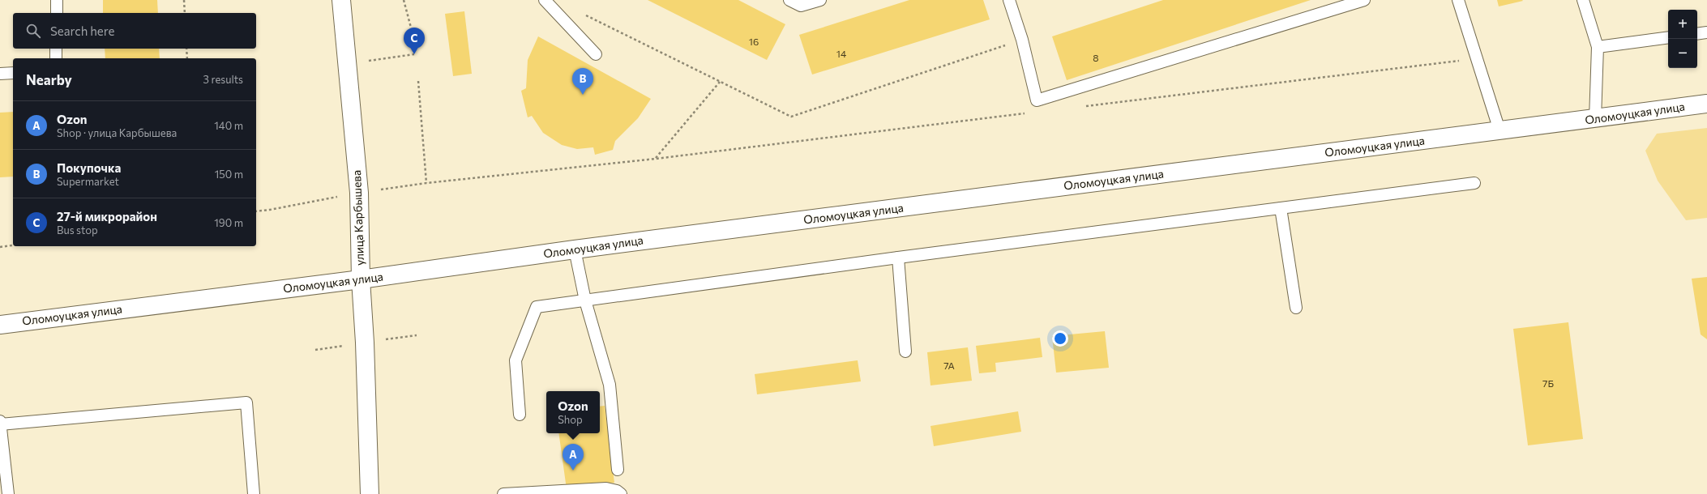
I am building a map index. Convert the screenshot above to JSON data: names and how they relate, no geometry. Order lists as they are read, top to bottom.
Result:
{
  "streets": {
    "street": ["Оломоуцкая улица", "улица Карбышева"]
  },
  "crossings": [
    ["Оломоуцкая улица", "улица Карбышева"]
  ],
  "house_numbers": [
    "16",
    "14",
    "8",
    "7А",
    "7Б"
  ],
  "page": {
    "map_buttons": ["+", "−"],
    "search": "Search here",
    "pins": ["C", "B", "A"],
    "heading": ["Nearby", "3 results"],
    "list": [
      {
        "mark": "A",
        "name": "Ozon",
        "note": "Shop · улица Карбышева",
        "value": "140 m"
      },
      {
        "mark": "B",
        "name": "Покупочка",
        "note": "Supermarket",
        "value": "150 m"
      },
      {
        "mark": "C",
        "name": "27-й микрорайон",
        "note": "Bus stop",
        "value": "190 m"
      }
    ],
    "popup": ["Ozon", "Shop"]
  }
}
